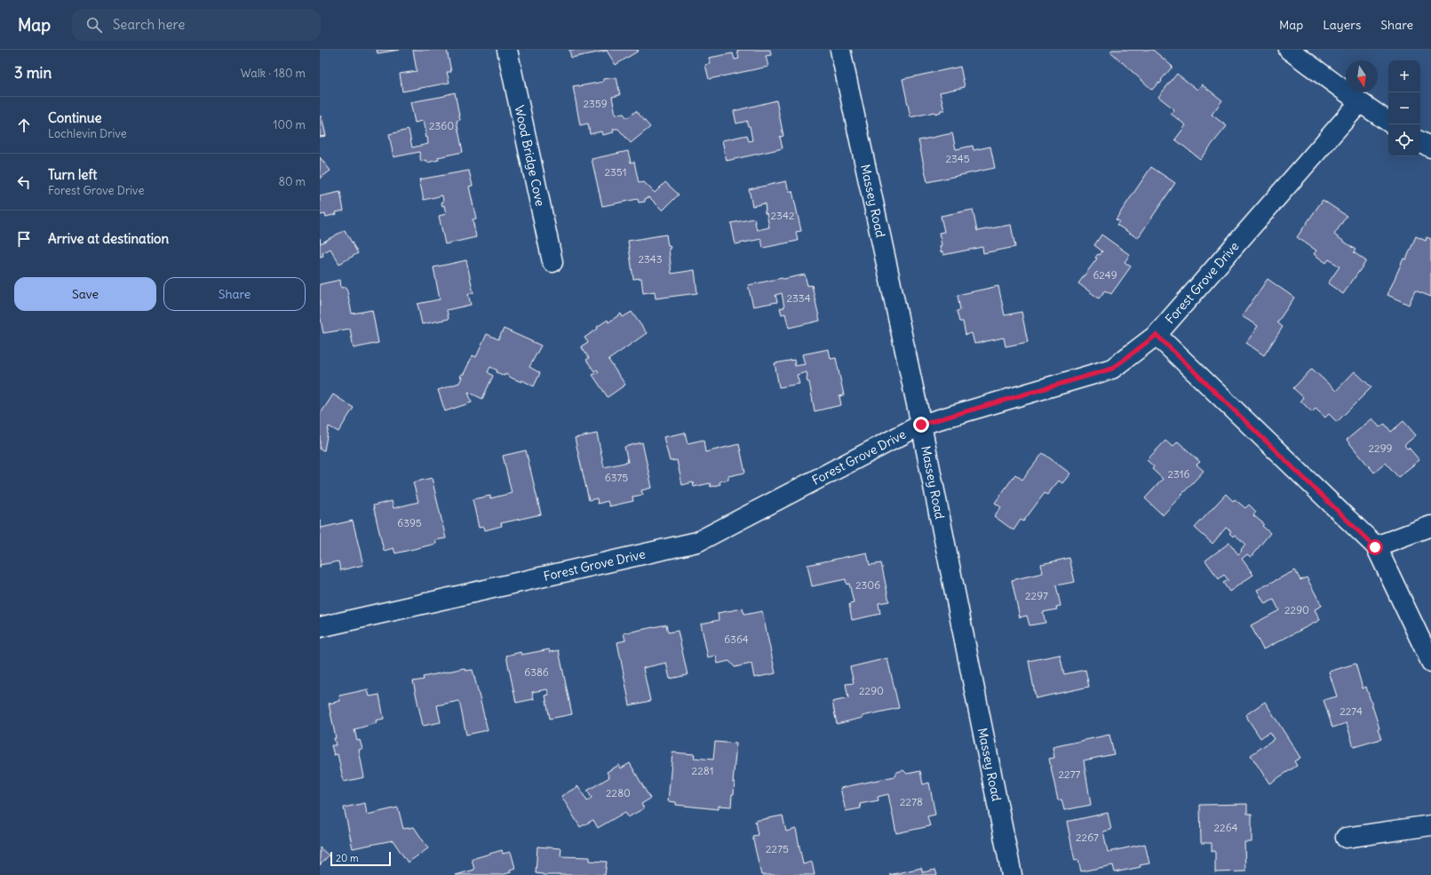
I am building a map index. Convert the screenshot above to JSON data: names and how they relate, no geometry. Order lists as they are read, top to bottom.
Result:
{
  "streets": {
    "street": ["Wood Bridge Cove", "Massey Road", "Forest Grove Drive"]
  },
  "crossings": [
    ["Massey Road", "Forest Grove Drive"]
  ],
  "house_numbers": [
    "2359",
    "2360",
    "2345",
    "2351",
    "2342",
    "2343",
    "6249",
    "2334",
    "2299",
    "2316",
    "6375",
    "6395",
    "2306",
    "2297",
    "2290",
    "6364",
    "6386",
    "2290",
    "2274",
    "2281",
    "2277",
    "2280",
    "2278",
    "2264",
    "2267",
    "2275"
  ],
  "scale_bar": "20 m",
  "north": "bottom",
  "page": {
    "header": "Map",
    "search": "Search here",
    "nav": ["Map", "Layers", "Share"],
    "heading": ["3 min", "Walk · 180 m"],
    "map_buttons": ["+", "−"],
    "list": [
      ["Continue", "Lochlevin Drive", "100 m"],
      ["Turn left", "Forest Grove Drive", "80 m"],
      "Arrive at destination"
    ],
    "buttons": ["Save", "Share"],
    "scale": "20 m"
  }
}
